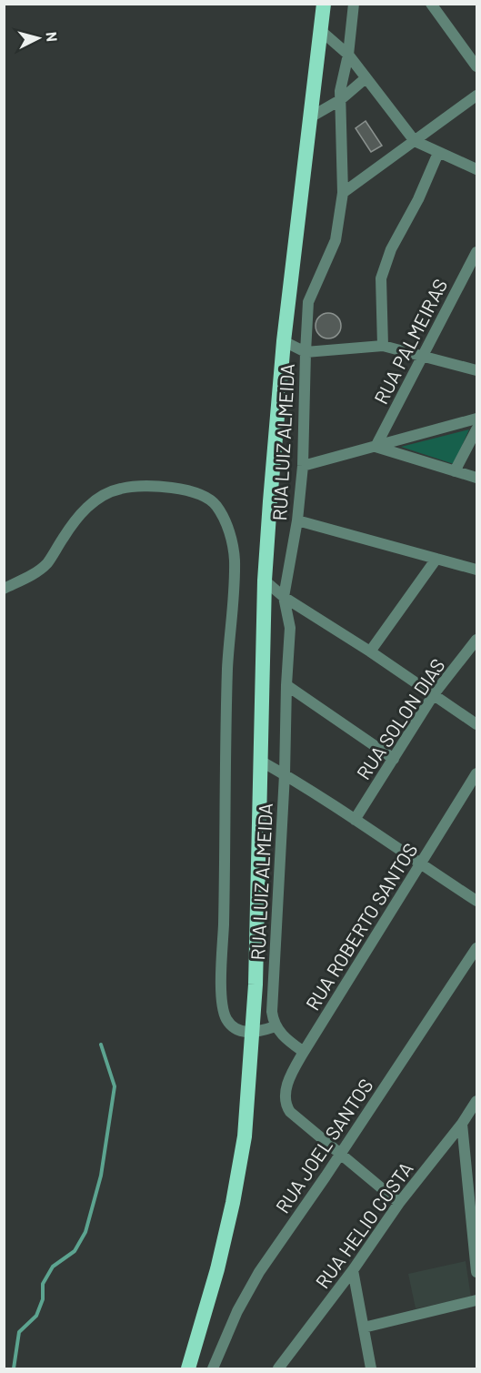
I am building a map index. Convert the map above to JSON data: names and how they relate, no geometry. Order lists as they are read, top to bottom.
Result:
{
  "streets": {
    "street": [
      "RUA PALMEIRAS",
      "RUA LUIZ ALMEIDA",
      "RUA SOLON DIAS",
      "RUA ROBERTO SANTOS",
      "RUA JOEL SANTOS",
      "RUA HELIO COSTA"
    ]
  },
  "crossings": [
    ["RUA ROBERTO SANTOS", "RUA JOEL SANTOS"]
  ],
  "north": "right"
}
